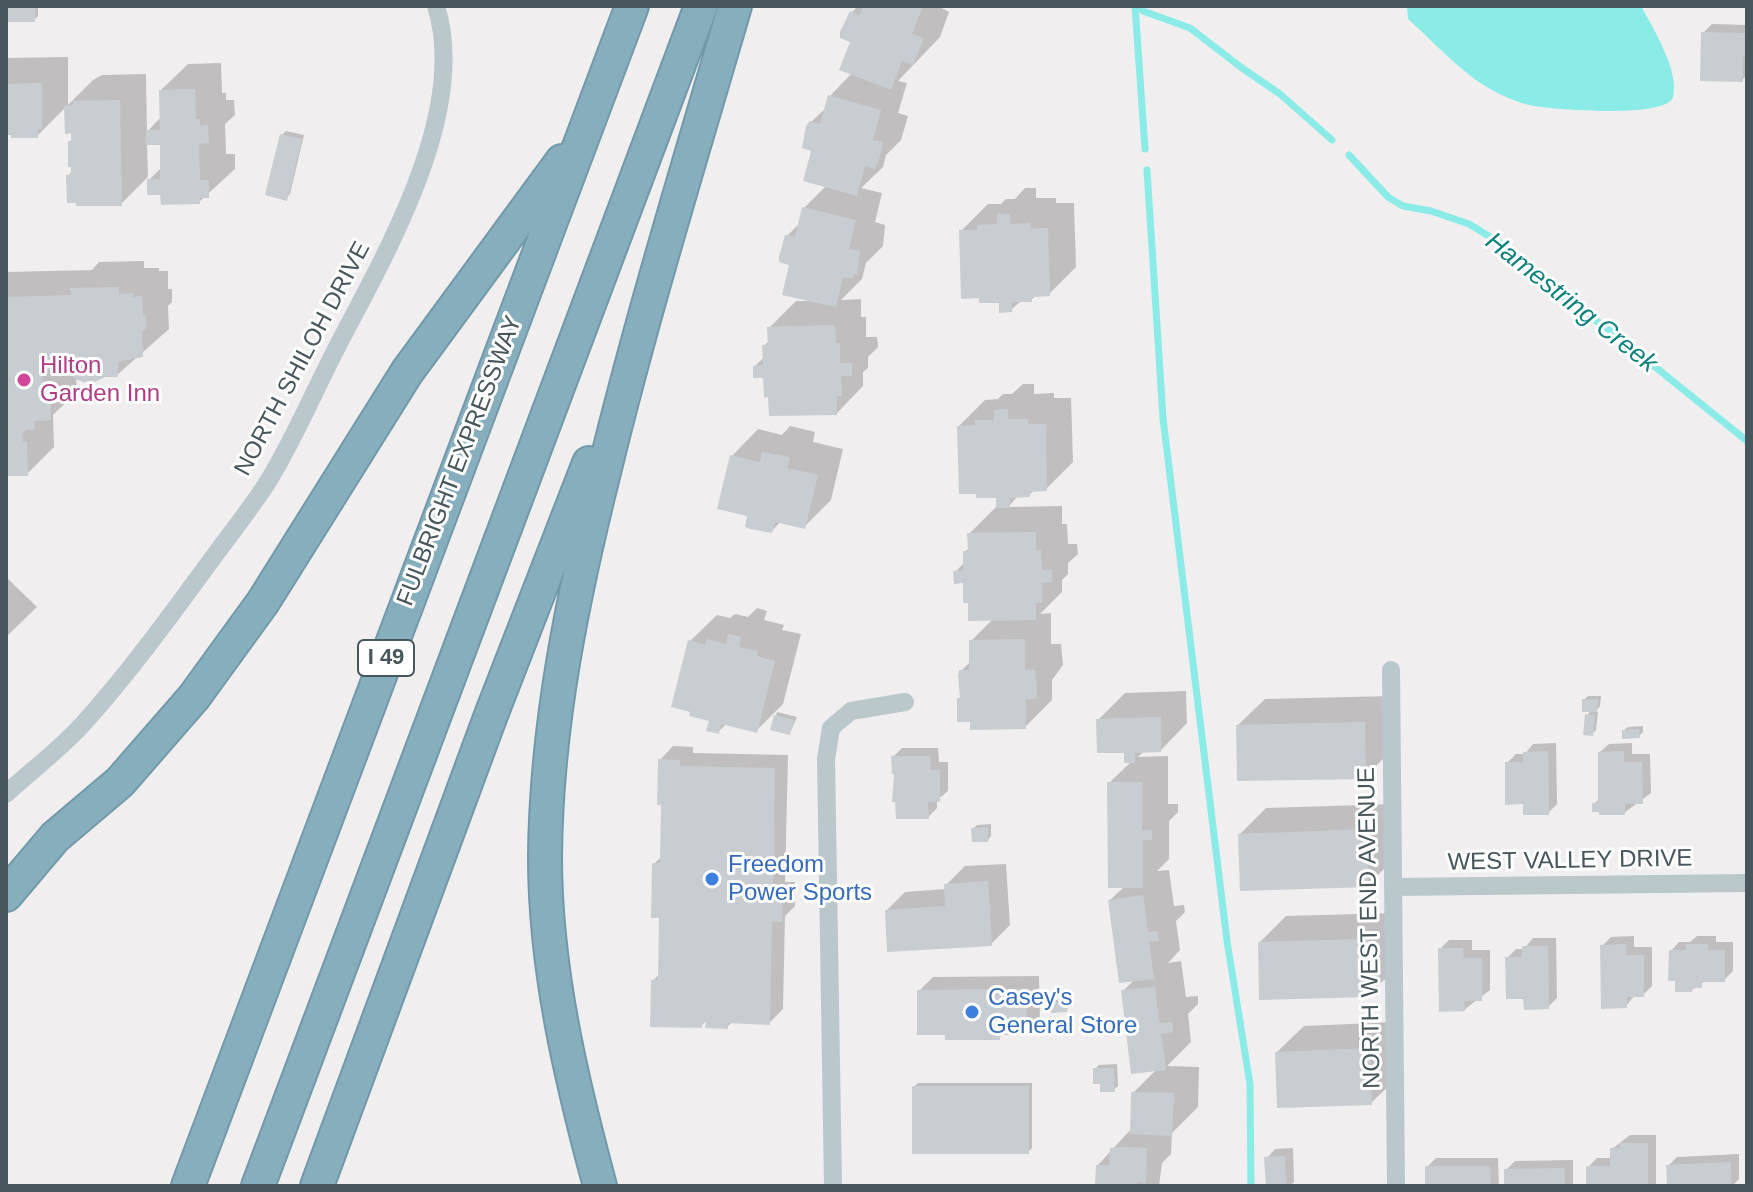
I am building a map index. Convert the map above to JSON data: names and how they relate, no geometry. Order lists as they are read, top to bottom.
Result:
{
  "streets": {
    "highway": ["FULBRIGHT EXPRESSWAY", "I 49"],
    "street": ["NORTH SHILOH DRIVE", "WEST VALLEY DRIVE", "NORTH WEST END AVENUE"]
  },
  "crossings": [
    ["WEST VALLEY DRIVE", "NORTH WEST END AVENUE"]
  ],
  "water": ["Hamestring Creek"],
  "places": ["Hilton Garden Inn", "Freedom Power Sports", "Casey's General Store"]
}
